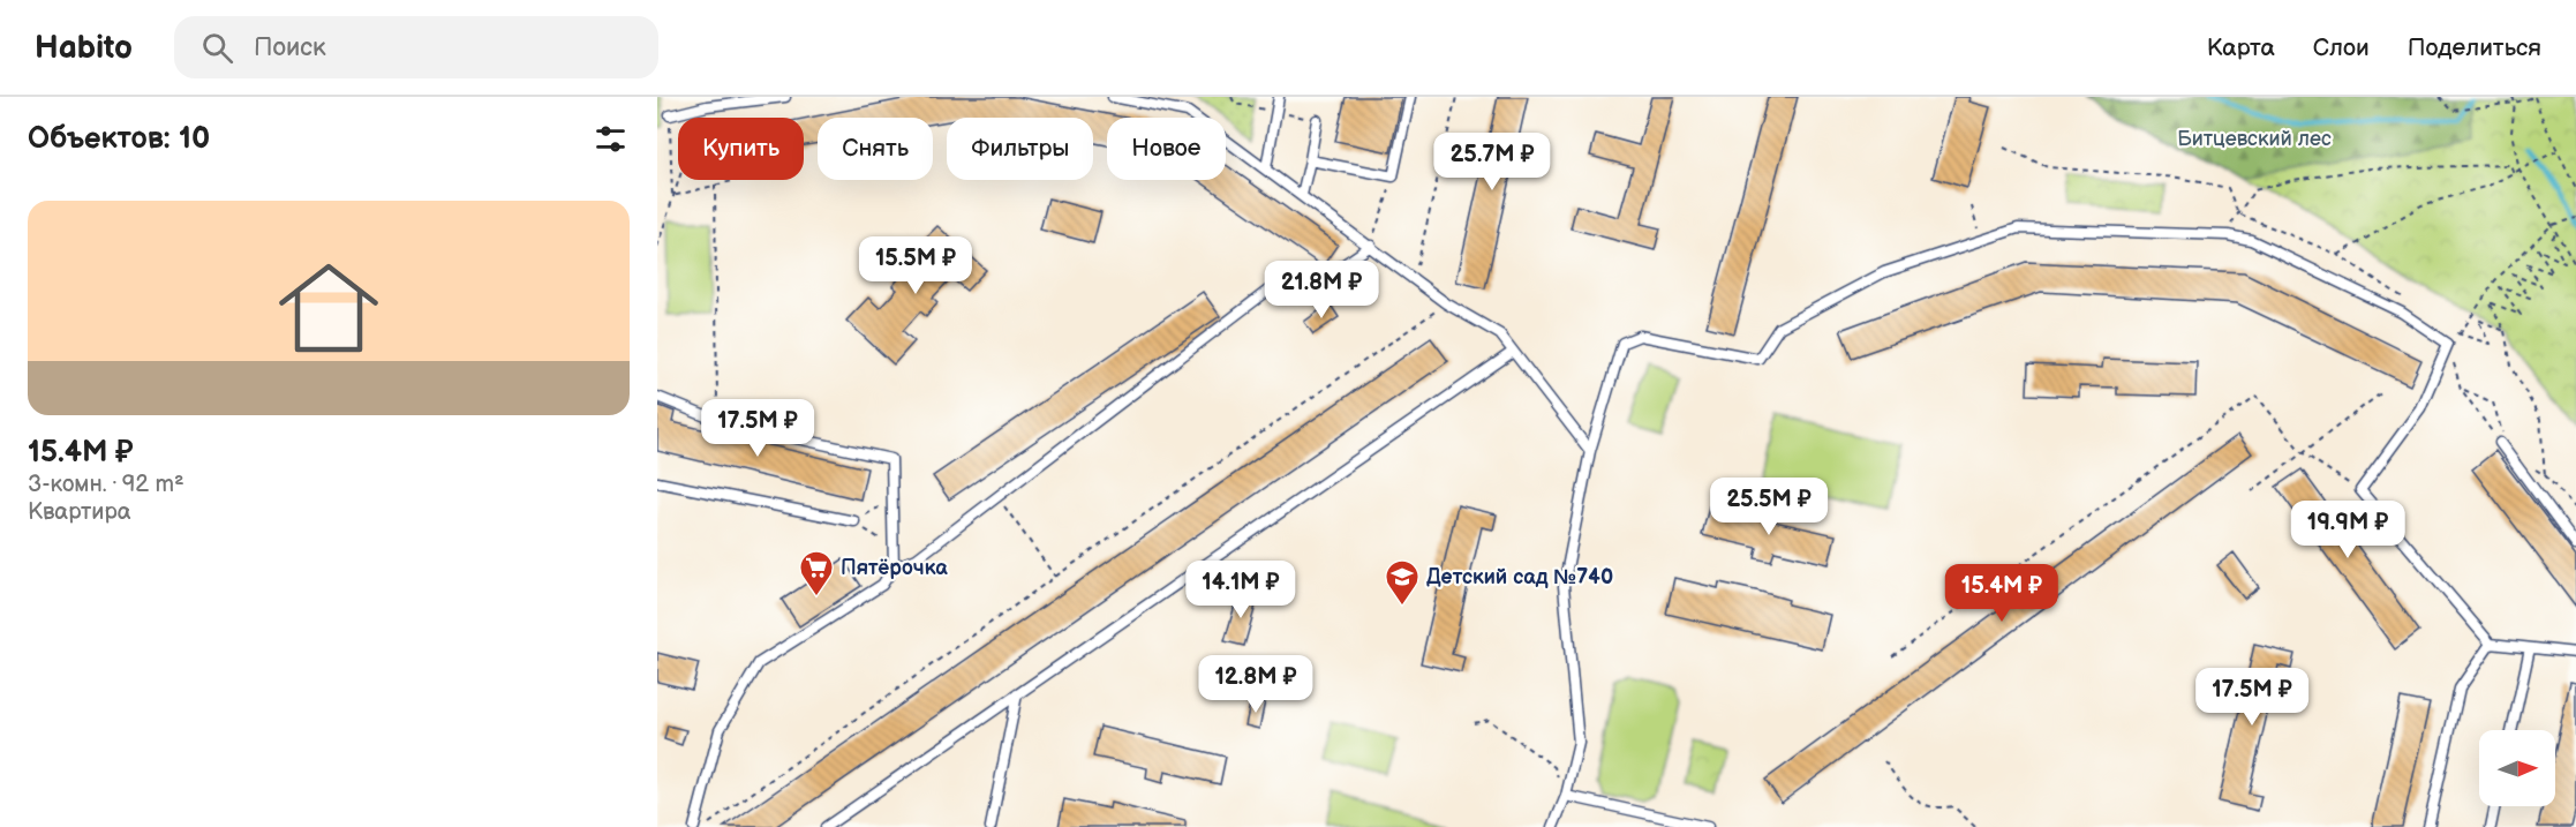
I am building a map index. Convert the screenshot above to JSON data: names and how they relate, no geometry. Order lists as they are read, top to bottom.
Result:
{
  "parks": ["Битцевский лес"],
  "places": {
    "supermarket": ["Пятёрочка"],
    "school or university": ["Детский сад №740"]
  },
  "north": "right",
  "page": {
    "header": "Habito",
    "search": "Поиск",
    "nav": ["Карта", "Слои", "Поделиться"],
    "heading": "Объектов: 10",
    "chip": [
      "Купить",
      "Снять",
      "Фильтры",
      "Новое"
    ],
    "price": [
      "25.7M ₽",
      "15.5M ₽",
      "21.8M ₽",
      "17.5M ₽",
      "25.5M ₽",
      "19.9M ₽",
      "14.1M ₽",
      "15.4M ₽",
      "12.8M ₽",
      "17.5M ₽"
    ],
    "list": [
      {
        "name": "15.4M ₽",
        "note": "3-комн. · 92 m² · Квартира"
      }
    ]
  }
}
